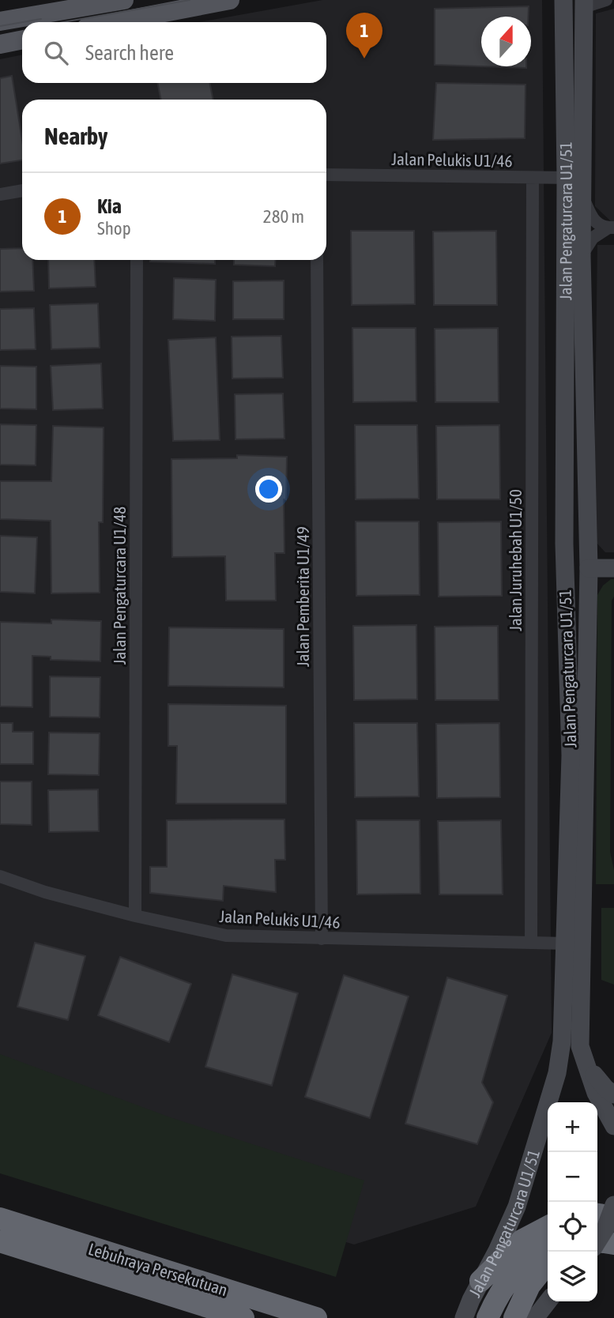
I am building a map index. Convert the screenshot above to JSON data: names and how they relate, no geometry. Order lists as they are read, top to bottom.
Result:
{
  "streets": {
    "highway": ["Lebuhraya Persekutuan"],
    "main road": ["Jalan Pengaturcara U1/51"],
    "street": [
      "Jalan Pelukis U1/46",
      "Jalan Juruhebah U1/50",
      "Jalan Pengaturcara U1/48",
      "Jalan Pemberita U1/49"
    ]
  },
  "crossings": [
    ["Jalan Pelukis U1/46", "Jalan Pengaturcara U1/51"],
    ["Jalan Pelukis U1/46", "Jalan Juruhebah U1/50"],
    ["Jalan Pelukis U1/46", "Jalan Pengaturcara U1/48"],
    ["Jalan Pelukis U1/46", "Jalan Pemberita U1/49"]
  ],
  "north": "top",
  "page": {
    "pins": "1",
    "search": "Search here",
    "heading": "Nearby",
    "list": [
      {
        "mark": "1",
        "name": "Kia",
        "note": "Shop",
        "value": "280 m"
      }
    ],
    "map_buttons": ["+", "−"]
  }
}
